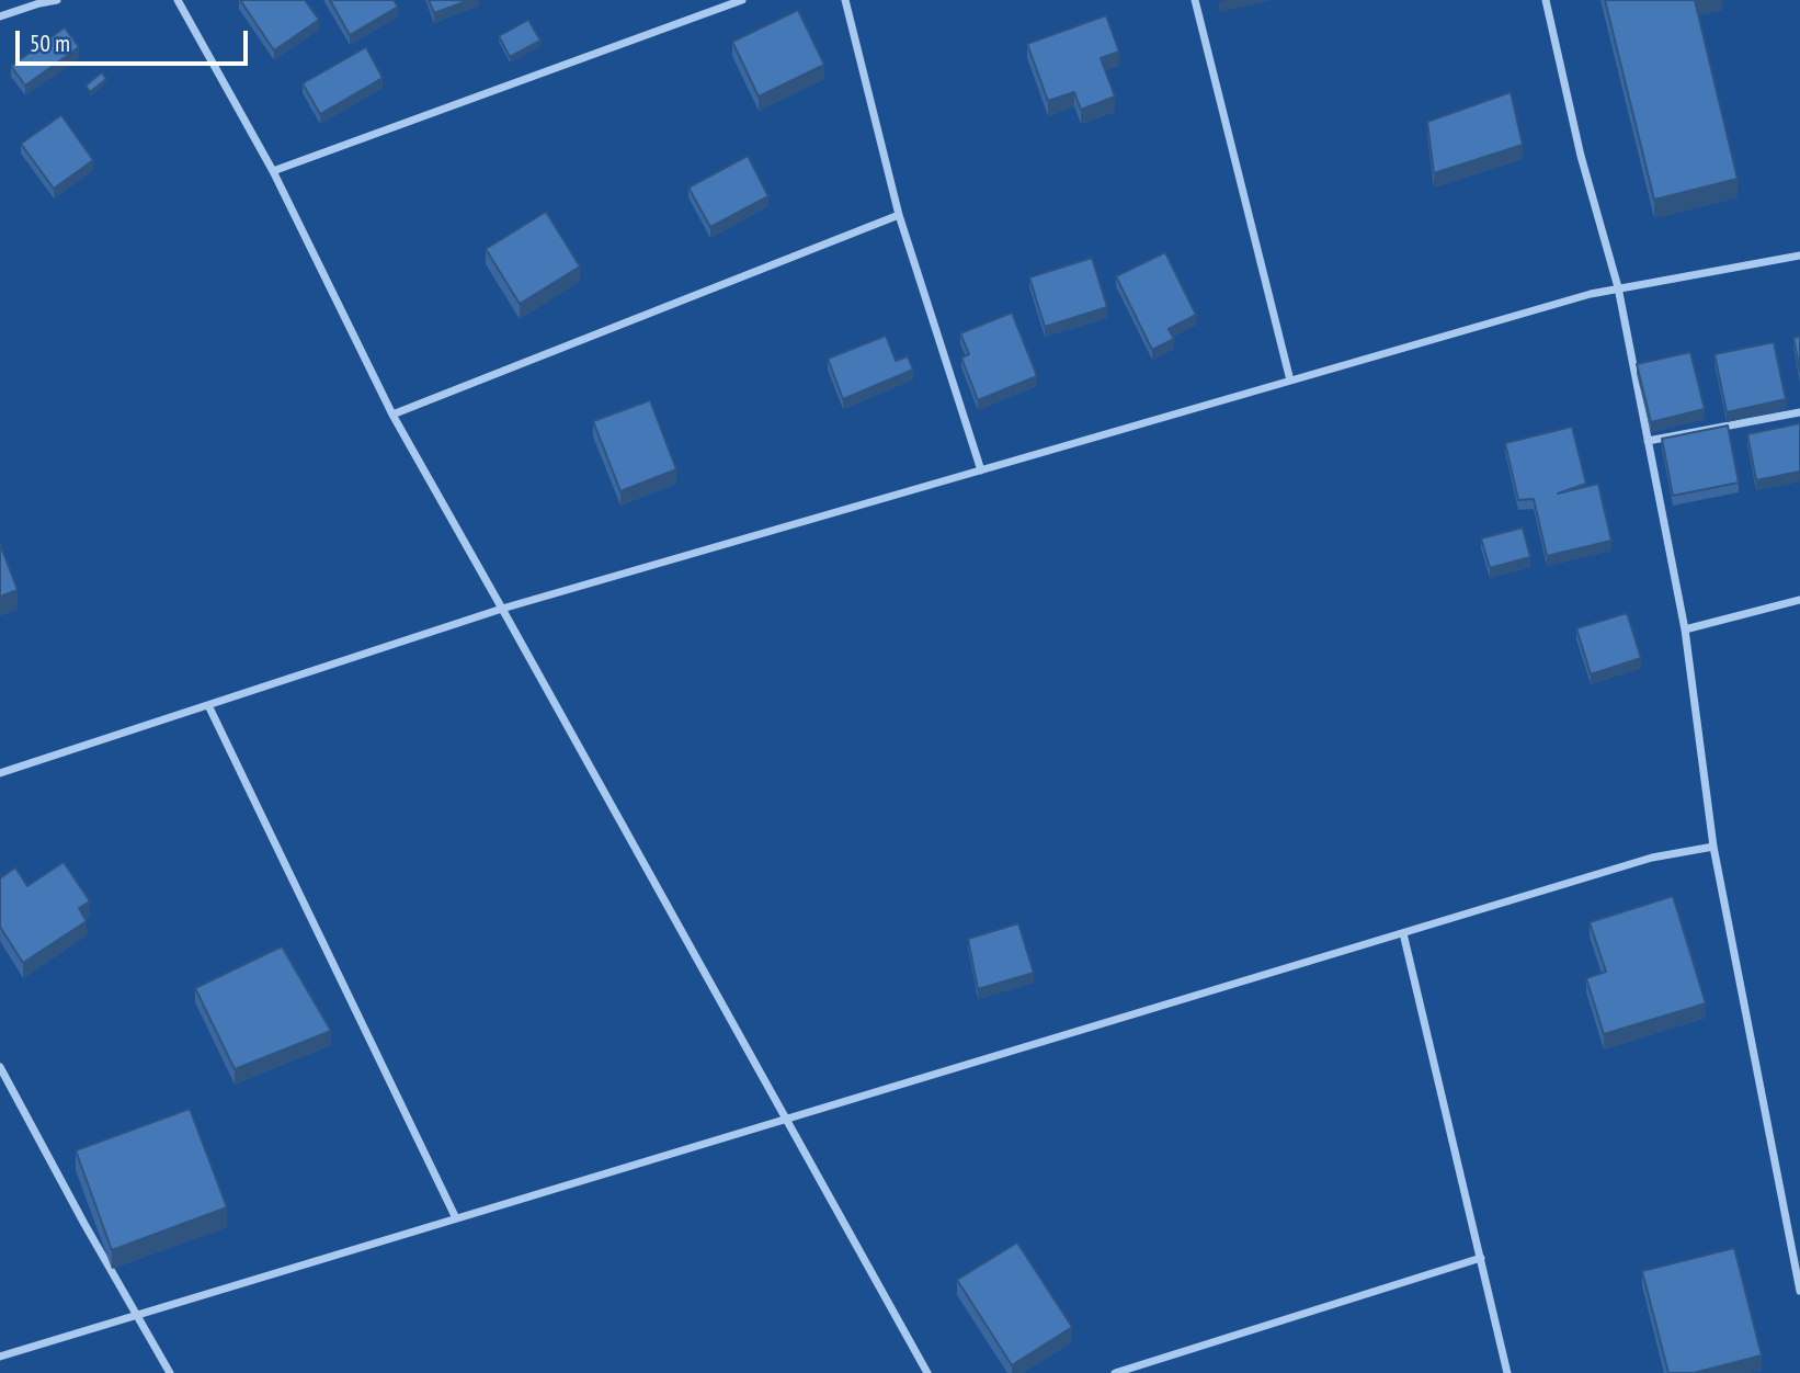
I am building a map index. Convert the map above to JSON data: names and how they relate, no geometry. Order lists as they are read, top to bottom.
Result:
{
  "scale_bar": "50 m"
}
